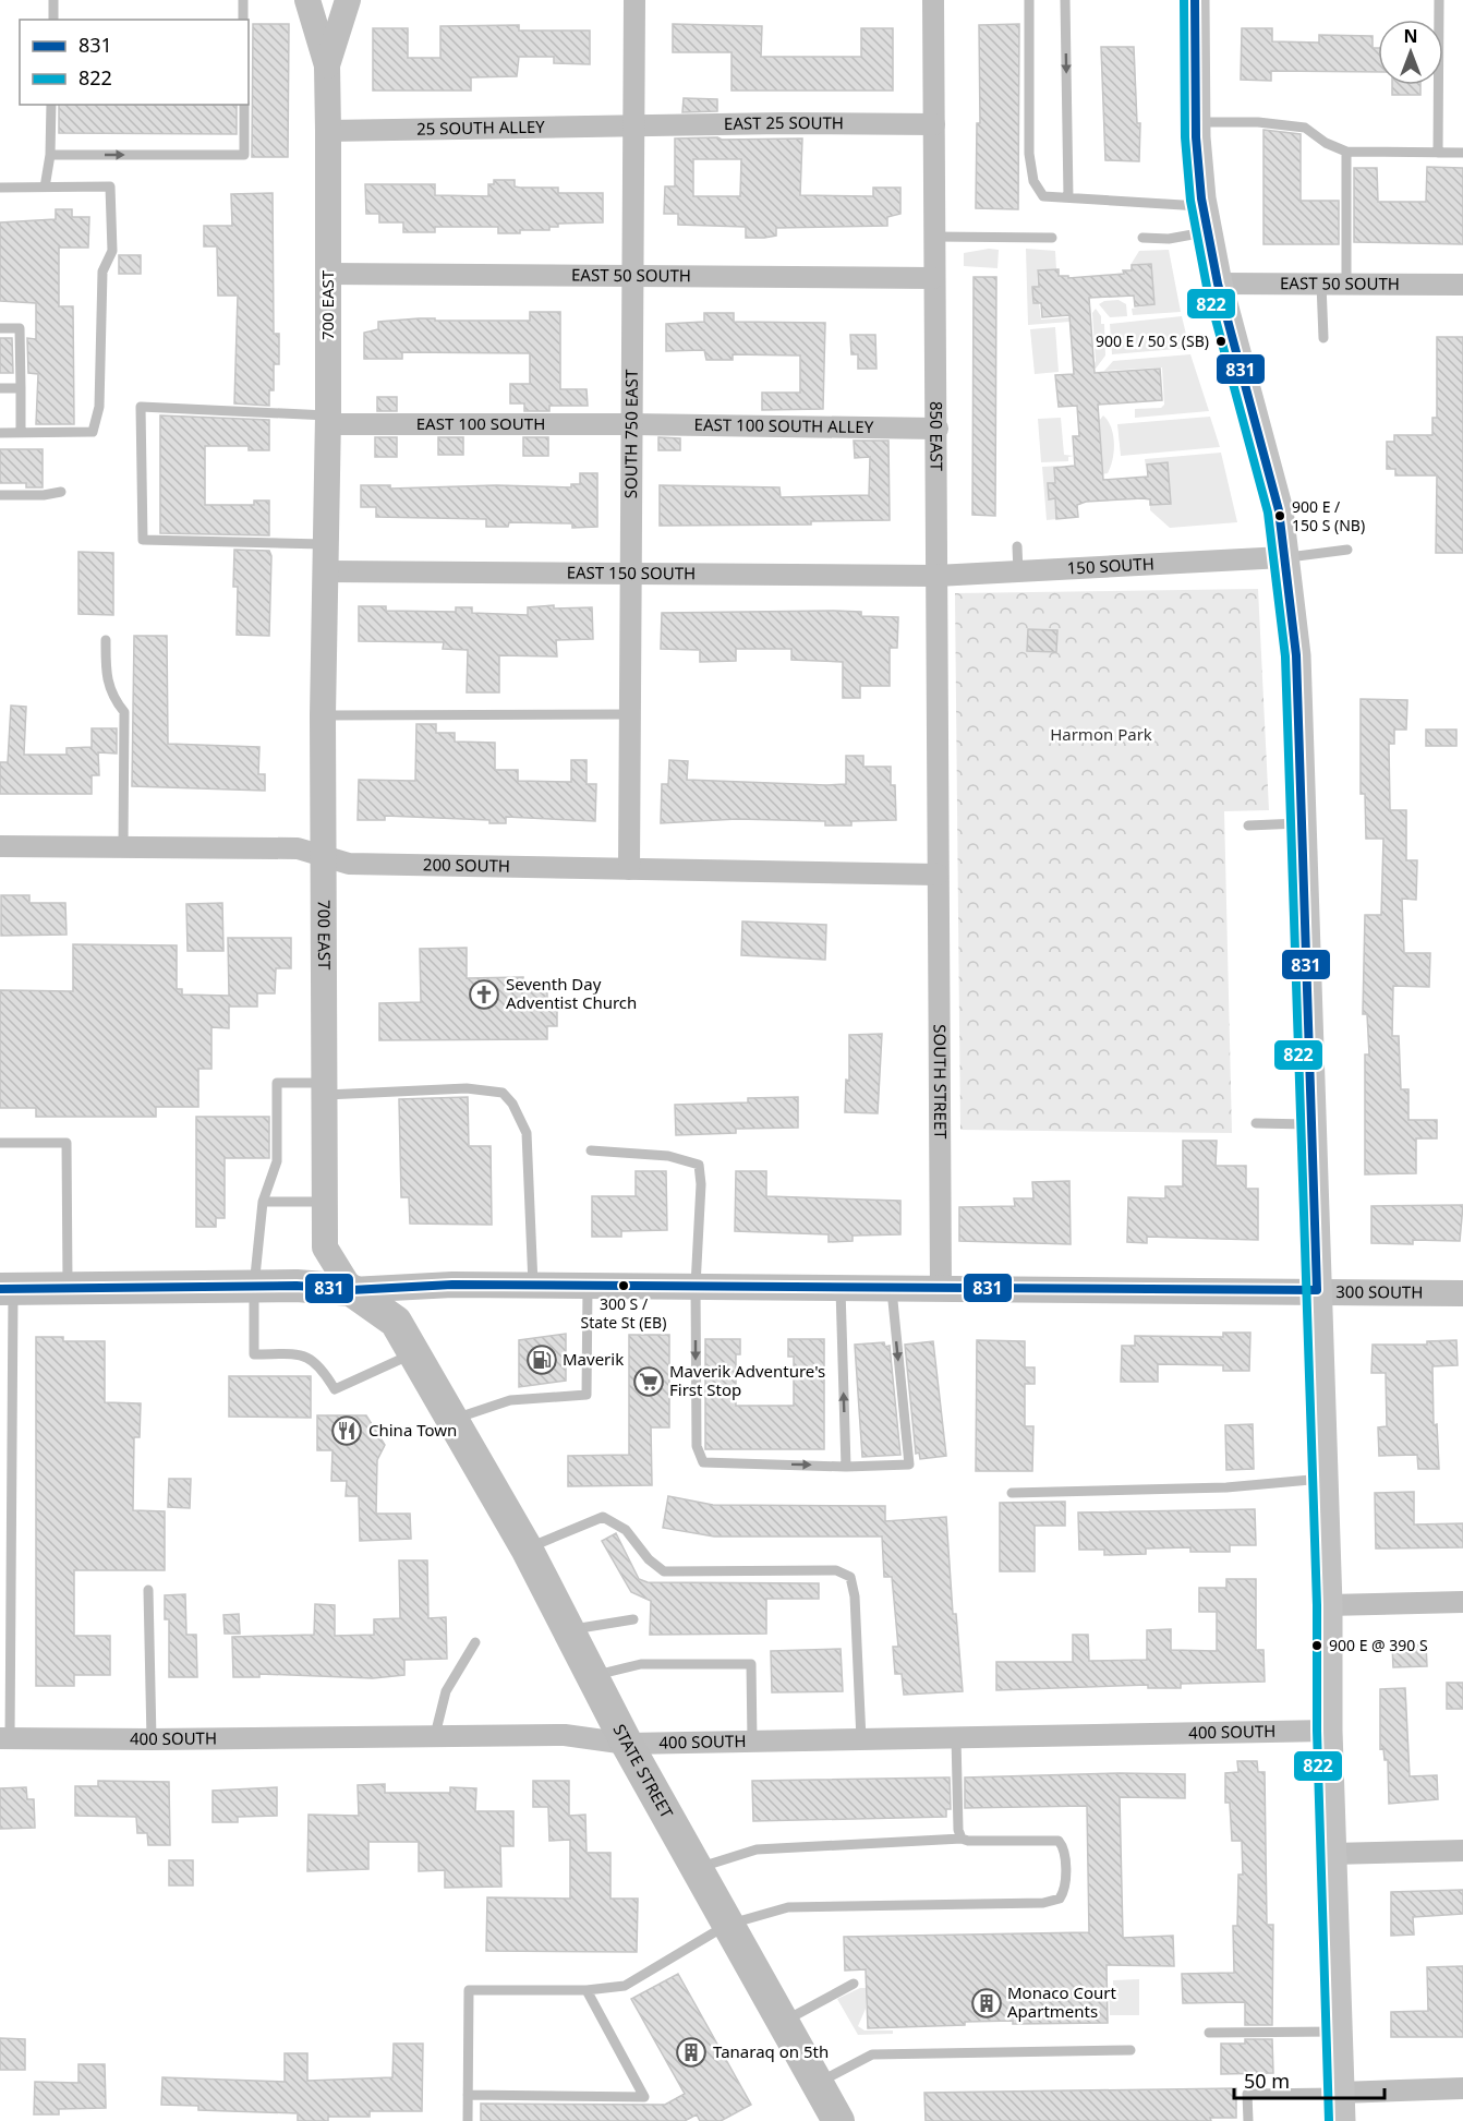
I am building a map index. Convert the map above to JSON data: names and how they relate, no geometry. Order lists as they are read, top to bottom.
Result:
{
  "streets": {
    "main road": ["300 SOUTH", "STATE STREET"],
    "street": [
      "EAST 25 SOUTH",
      "25 SOUTH ALLEY",
      "EAST 50 SOUTH",
      "700 EAST",
      "EAST 100 SOUTH",
      "EAST 100 SOUTH ALLEY",
      "SOUTH 750 EAST",
      "850 EAST",
      "150 SOUTH",
      "EAST 150 SOUTH",
      "200 SOUTH",
      "SOUTH STREET",
      "400 SOUTH"
    ]
  },
  "crossings": [
    ["EAST 25 SOUTH", "25 SOUTH ALLEY"],
    ["EAST 25 SOUTH", "SOUTH 750 EAST"],
    ["EAST 25 SOUTH", "850 EAST"],
    ["25 SOUTH ALLEY", "700 EAST"],
    ["25 SOUTH ALLEY", "SOUTH 750 EAST"],
    ["EAST 50 SOUTH", "700 EAST"],
    ["EAST 50 SOUTH", "SOUTH 750 EAST"],
    ["EAST 50 SOUTH", "850 EAST"],
    ["700 EAST", "EAST 100 SOUTH"],
    ["700 EAST", "EAST 150 SOUTH"],
    ["700 EAST", "200 SOUTH"],
    ["700 EAST", "300 SOUTH"],
    ["700 EAST", "STATE STREET"],
    ["EAST 100 SOUTH", "EAST 100 SOUTH ALLEY"],
    ["EAST 100 SOUTH", "SOUTH 750 EAST"],
    ["EAST 100 SOUTH ALLEY", "SOUTH 750 EAST"],
    ["EAST 100 SOUTH ALLEY", "850 EAST"],
    ["SOUTH 750 EAST", "EAST 150 SOUTH"],
    ["SOUTH 750 EAST", "200 SOUTH"],
    ["850 EAST", "150 SOUTH"],
    ["850 EAST", "EAST 150 SOUTH"],
    ["850 EAST", "200 SOUTH"],
    ["850 EAST", "SOUTH STREET"],
    ["150 SOUTH", "EAST 150 SOUTH"],
    ["200 SOUTH", "SOUTH STREET"],
    ["SOUTH STREET", "300 SOUTH"],
    ["300 SOUTH", "STATE STREET"],
    ["400 SOUTH", "STATE STREET"]
  ],
  "parks": ["Harmon Park"],
  "places": {
    "other": [
      "900 E / 50 S (SB)",
      "900 E / 150 S (NB)",
      "300 S / State St (EB)",
      "900 E @ 390 S"
    ],
    "church": ["Seventh Day Adventist Church"],
    "fuel station": ["Maverik"],
    "supermarket": ["Maverik Adventure's First Stop"],
    "restaurant": ["China Town"],
    "building": ["Monaco Court Apartments", "Tanaraq on 5th"]
  },
  "lines": ["transit line 831", "transit line 822"],
  "legend": ["831", "822"],
  "scale_bar": "50 m",
  "north": "top"
}
